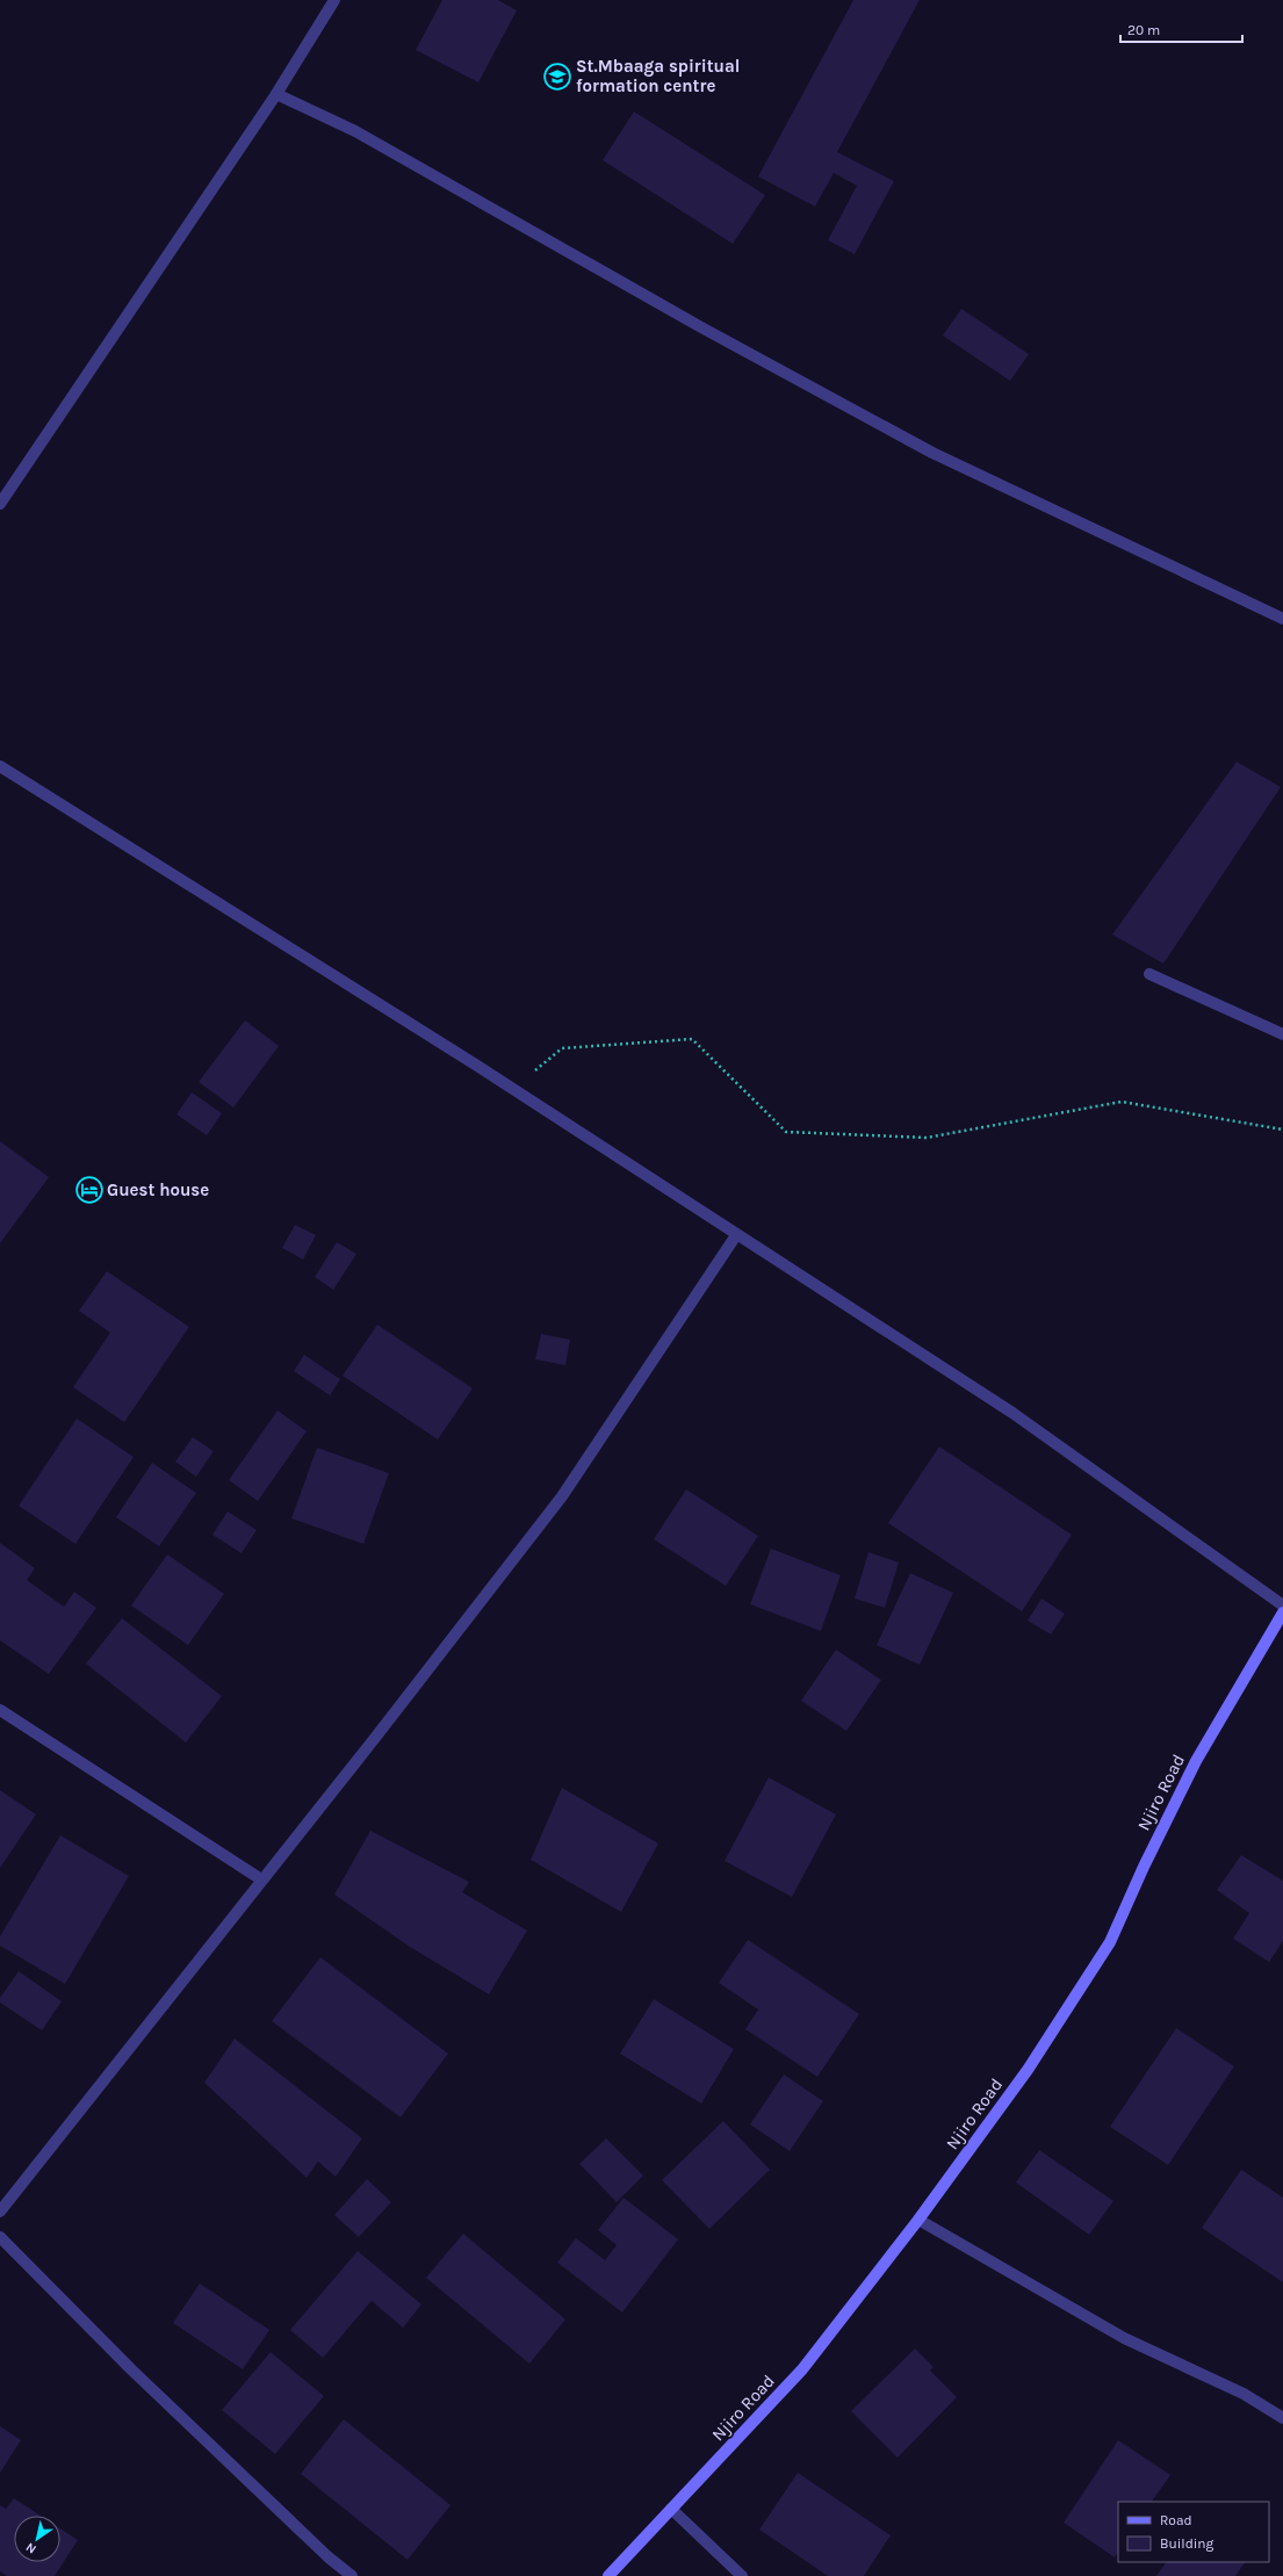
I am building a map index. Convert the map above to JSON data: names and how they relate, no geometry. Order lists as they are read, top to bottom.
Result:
{
  "streets": {
    "street": ["Njiro Road"]
  },
  "places": {
    "school or university": ["St.Mbaaga spiritual formation centre"],
    "hotel": ["Guest house"]
  },
  "legend": ["Road", "Building"],
  "scale_bar": "20 m",
  "north": "bottom left"
}
